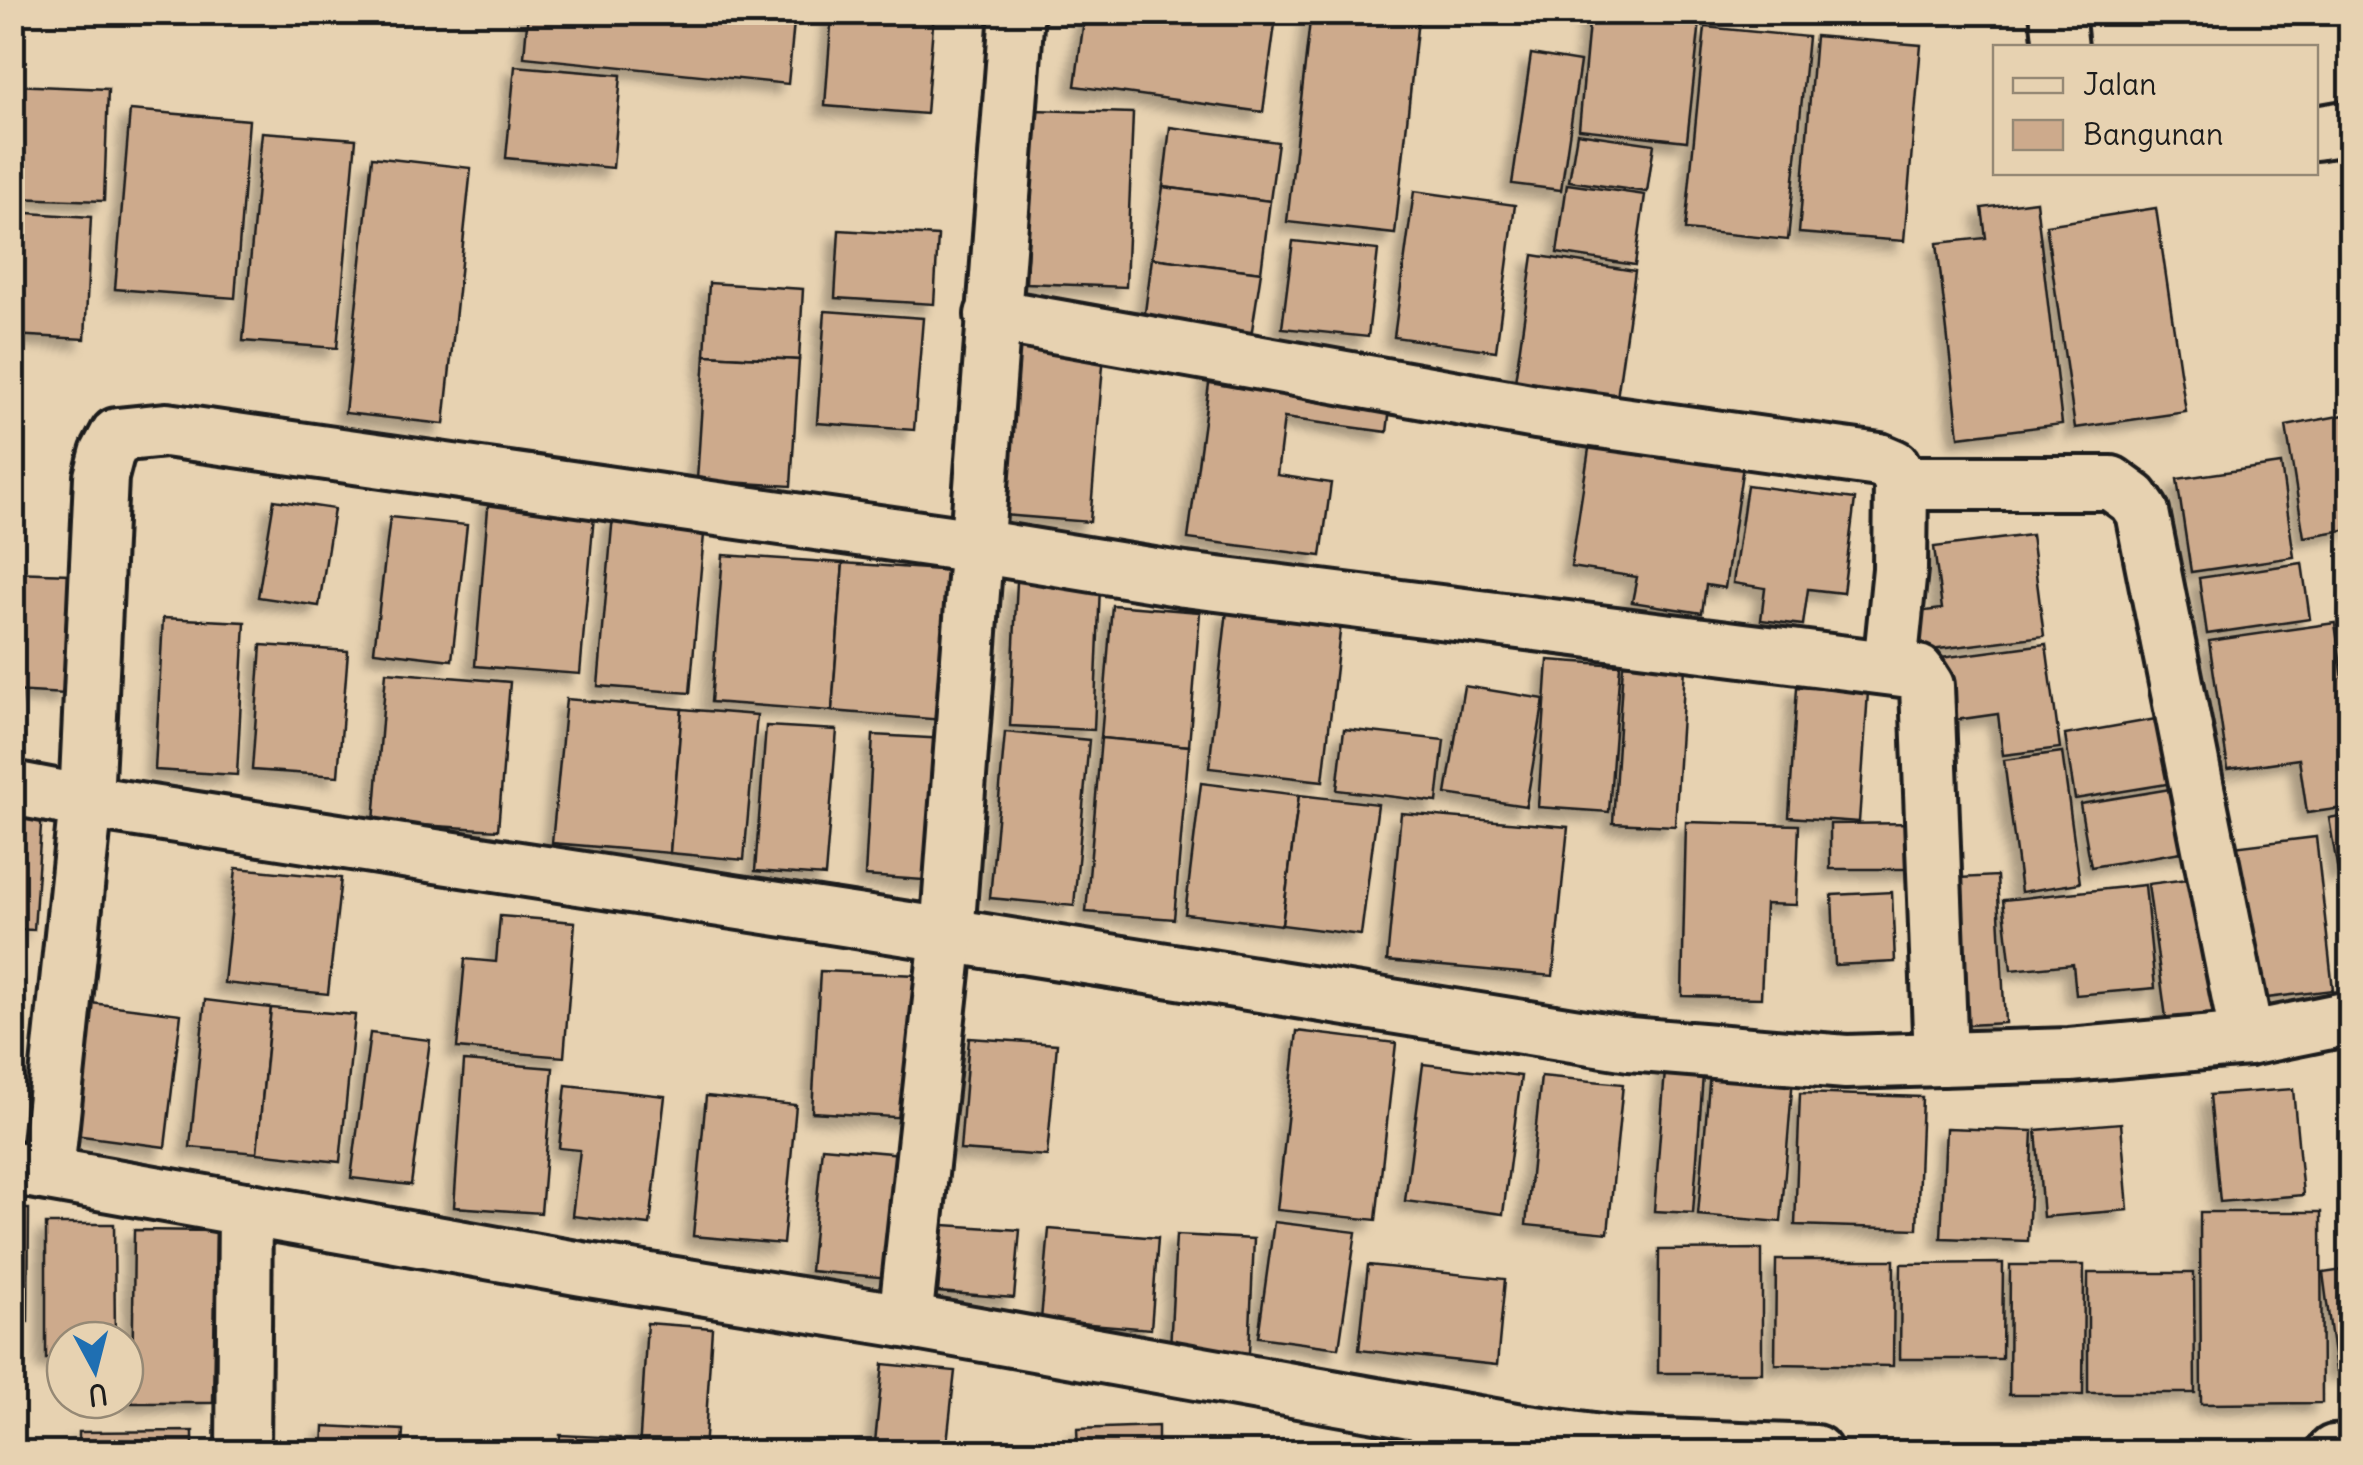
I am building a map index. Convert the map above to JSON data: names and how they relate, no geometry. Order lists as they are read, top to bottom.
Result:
{
  "legend": ["Jalan", "Bangunan"],
  "north": "bottom"
}
